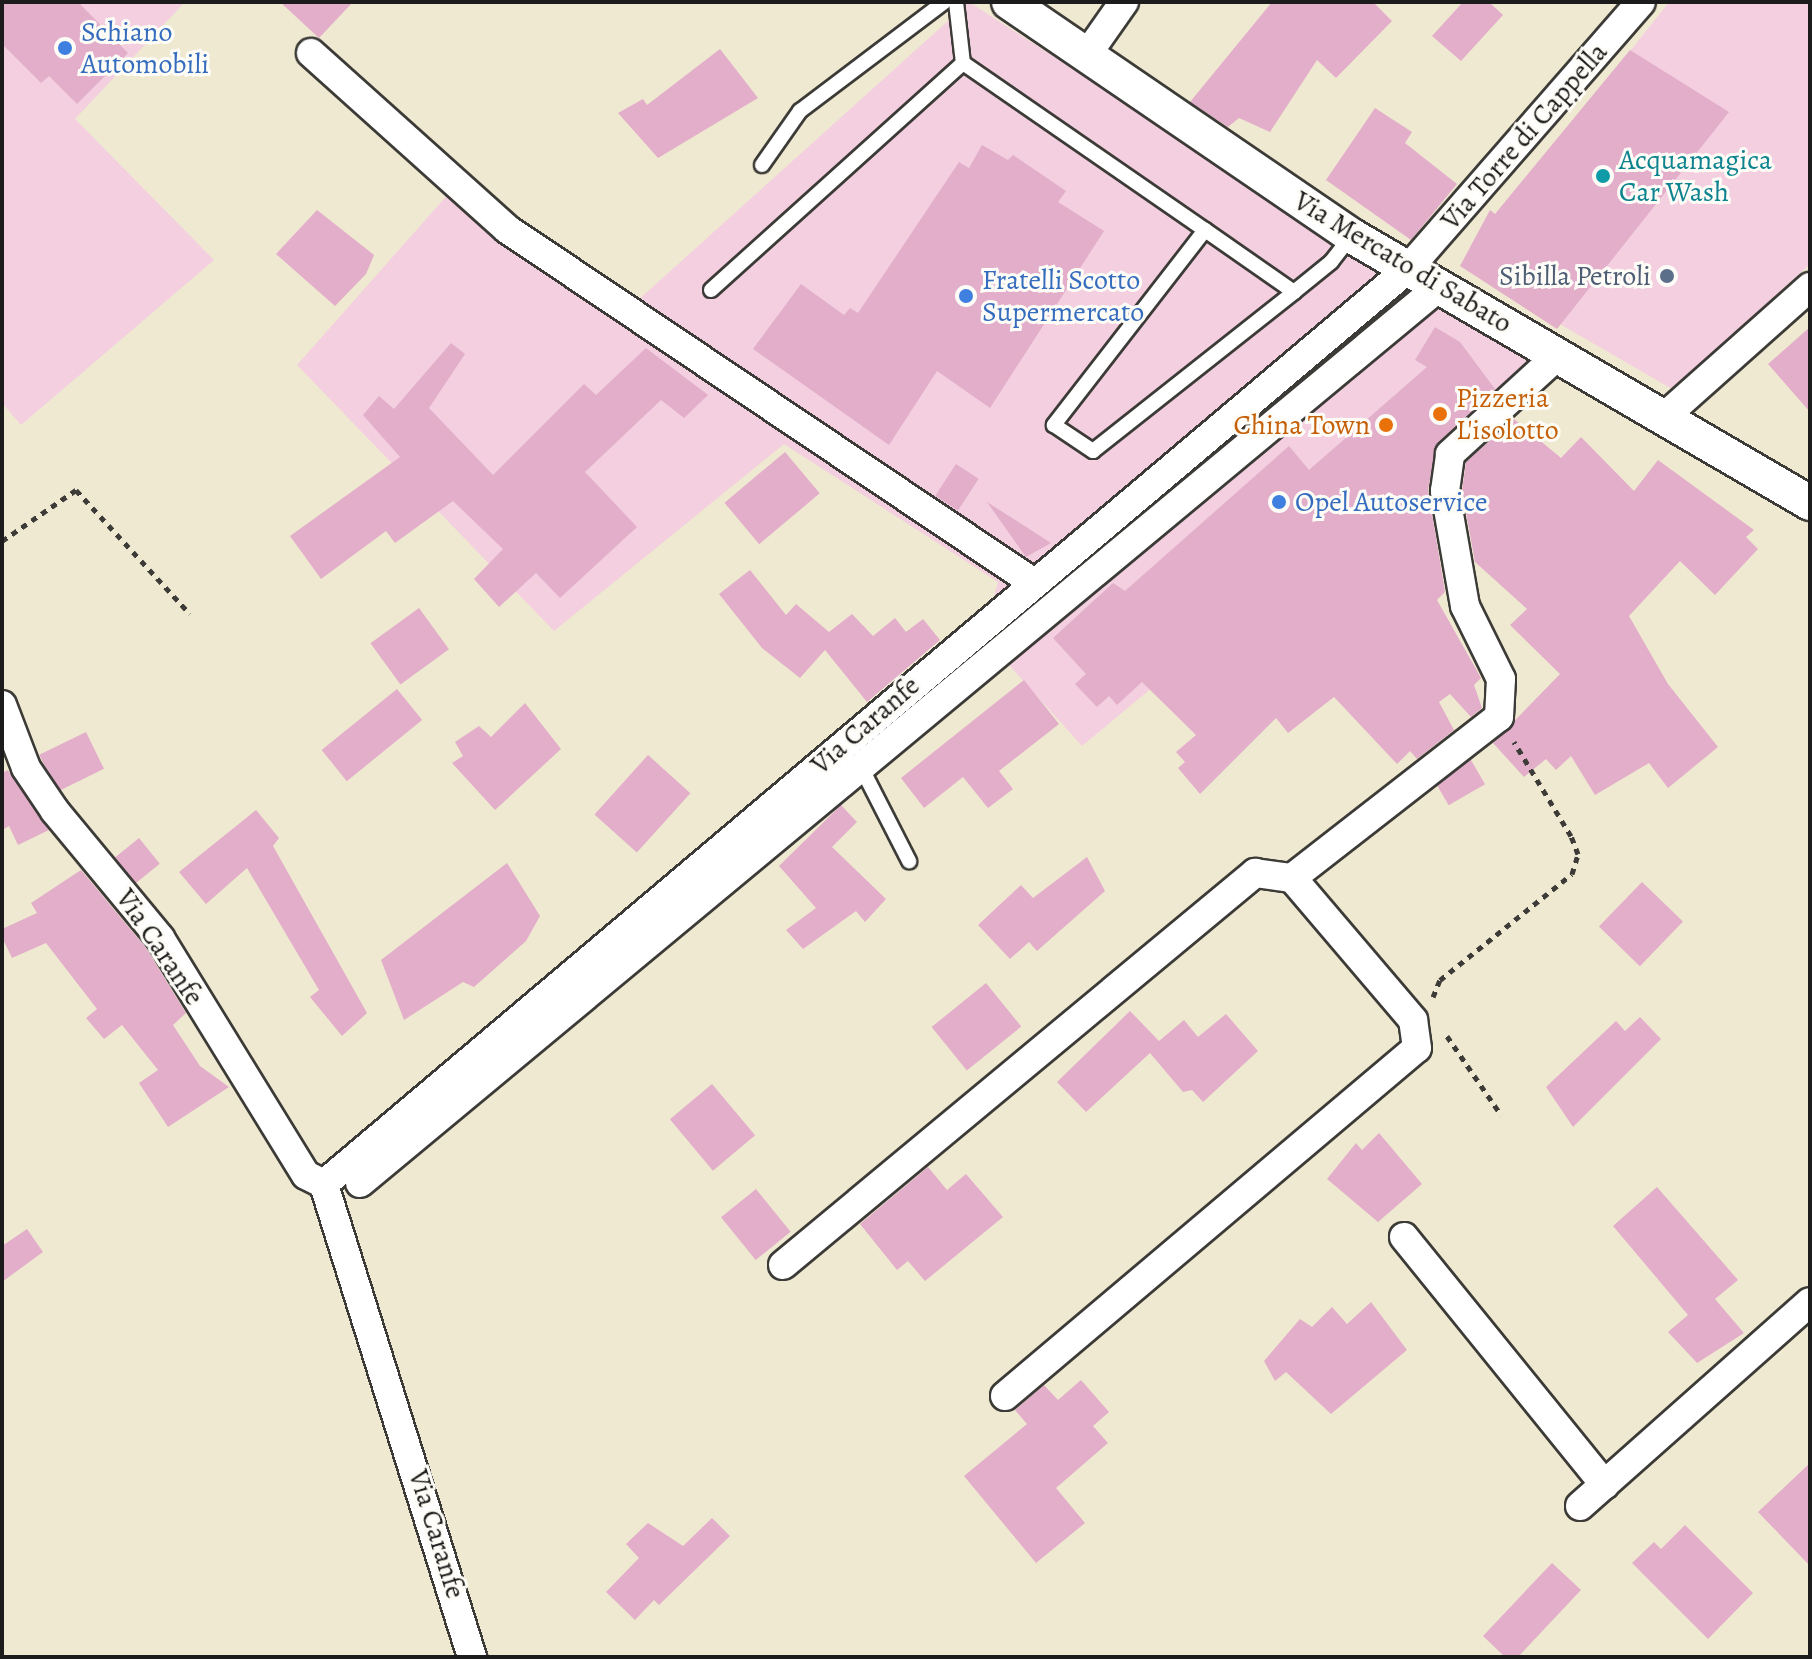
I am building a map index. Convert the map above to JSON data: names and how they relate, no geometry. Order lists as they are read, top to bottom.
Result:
{
  "streets": {
    "street": ["Via Torre di Cappella", "Via Mercato di Sabato", "Via Caranfe"]
  },
  "crossings": [
    ["Via Torre di Cappella", "Via Mercato di Sabato"],
    ["Via Torre di Cappella", "Via Caranfe"],
    ["Via Mercato di Sabato", "Via Caranfe"]
  ],
  "places": [
    "Schiano Automobili",
    "Acquamagica Car Wash",
    "Sibilla Petroli",
    "Fratelli Scotto Supermercato",
    "Pizzeria L'isolotto",
    "China Town",
    "Opel Autoservice"
  ]
}
